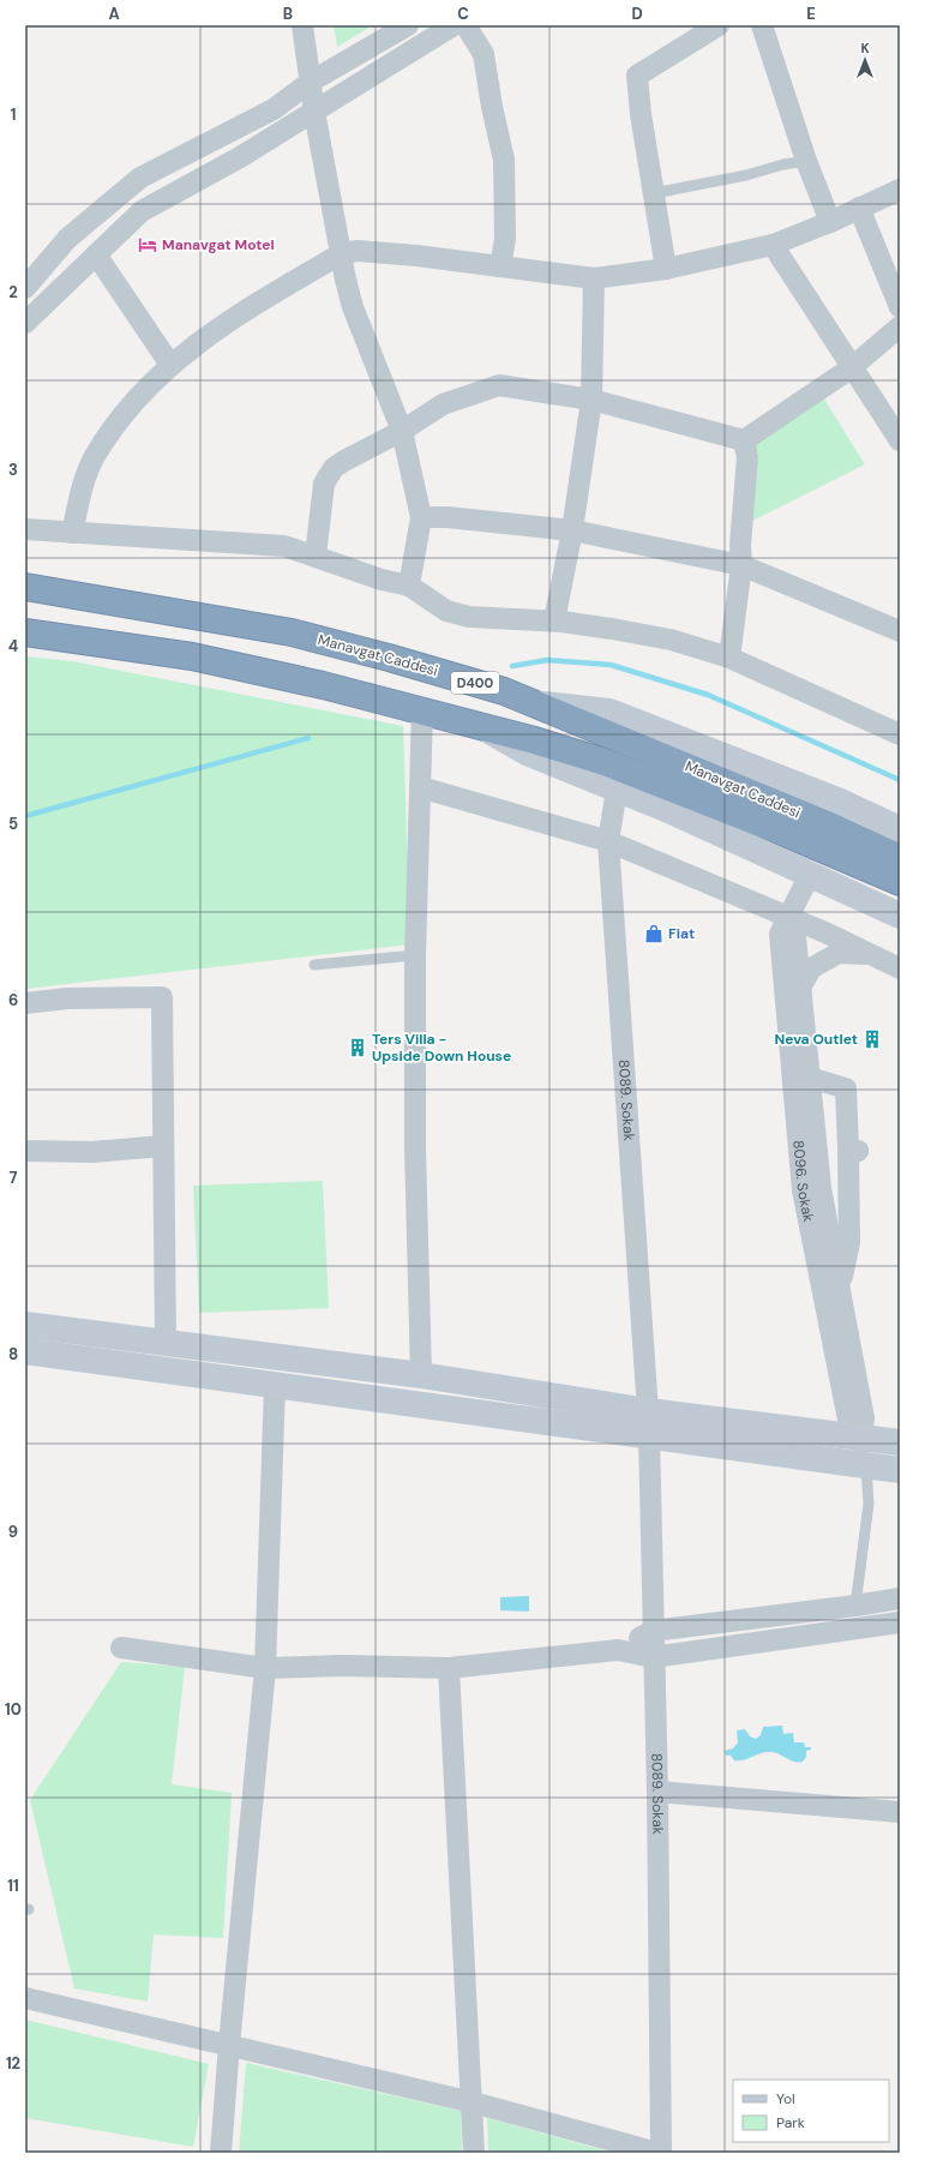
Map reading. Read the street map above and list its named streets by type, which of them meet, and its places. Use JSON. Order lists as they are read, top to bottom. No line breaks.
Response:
{"streets":{"highway":["Manavgat Caddesi","D400"],"street":["8089. Sokak","8096. Sokak"]},"places":{"hotel":["Manavgat Motel"],"shop":["Fiat"],"building":["Neva Outlet","Ters Villa - Upside Down House"]},"legend":["Yol","Park"],"north":"top","grid":{"columns":["A","B","C","D","E"],"rows":["1","2","3","4","5","6","7","8","9","10","11","12"]}}
